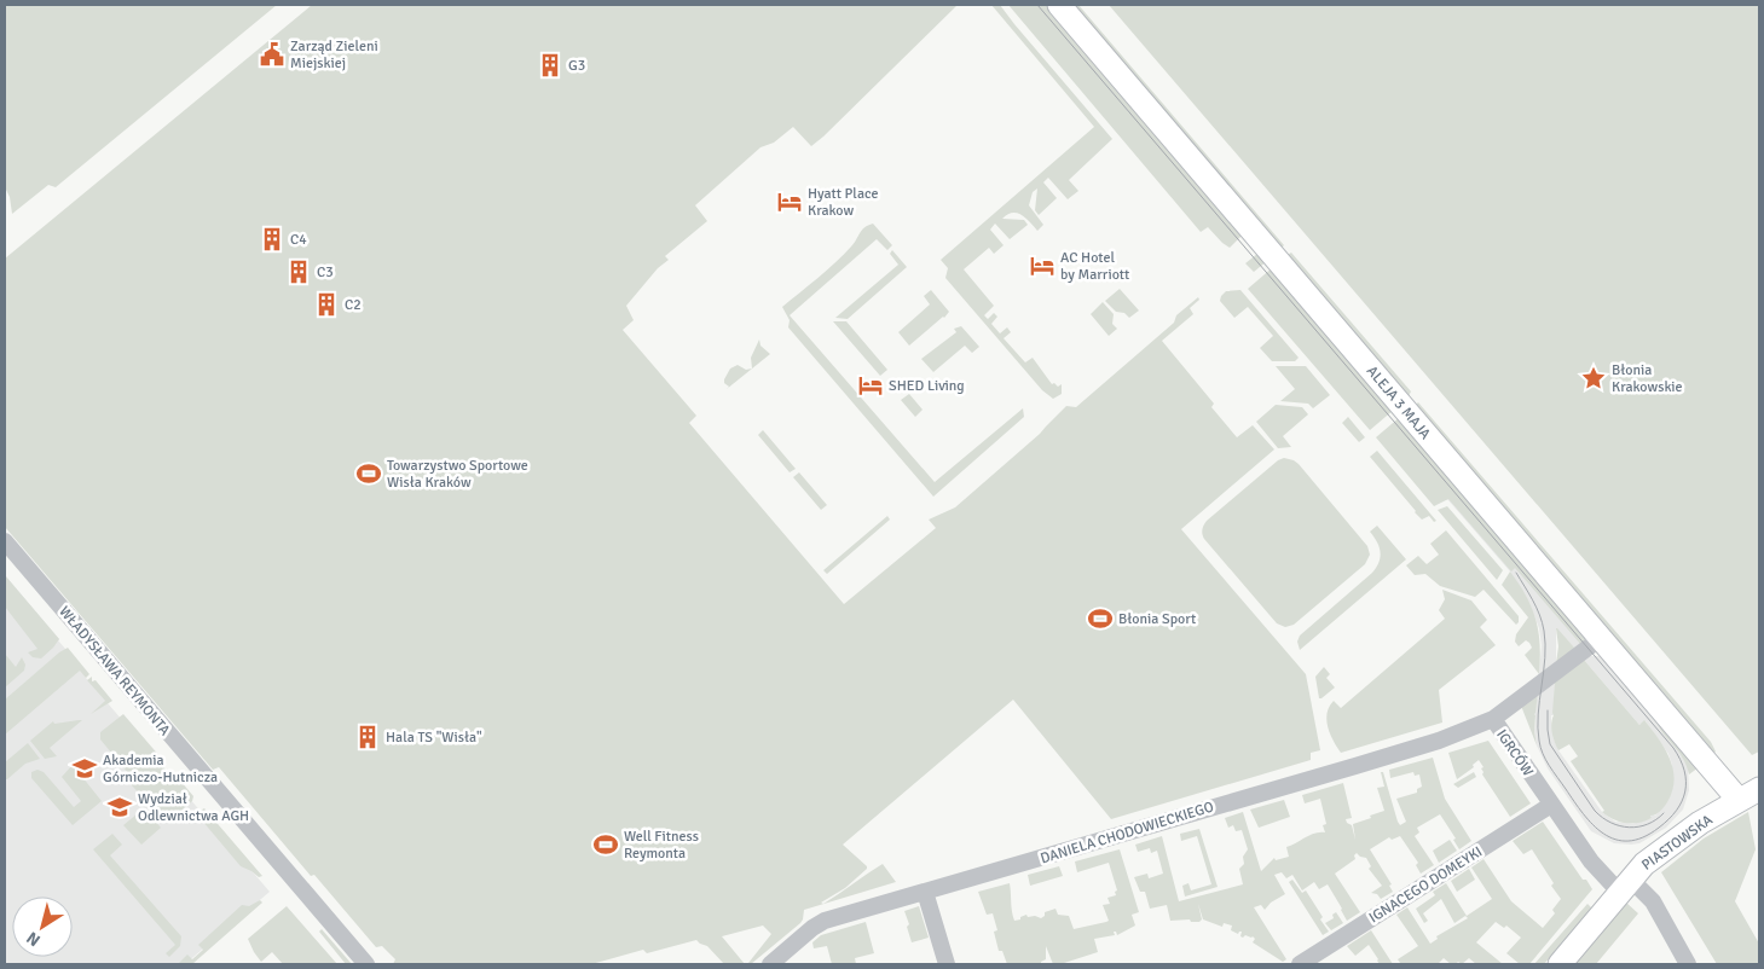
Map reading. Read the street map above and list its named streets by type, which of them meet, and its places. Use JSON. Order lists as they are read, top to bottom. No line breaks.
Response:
{"streets":{"street":["ALEJA 3 MAJA","WŁADYSŁAWA REYMONTA","IGRCÓW","DANIELA CHODOWIECKIEGO","PIASTOWSKA","IGNACEGO DOMEYKI"]},"crossings":[["ALEJA 3 MAJA","IGRCÓW"],["ALEJA 3 MAJA","PIASTOWSKA"],["IGRCÓW","DANIELA CHODOWIECKIEGO"],["IGRCÓW","PIASTOWSKA"],["IGRCÓW","IGNACEGO DOMEYKI"]],"places":{"public building":["Zarząd Zieleni Miejskiej"],"building":["G3","C4","C3","C2","Hala TS \"Wisła\""],"hotel":["Hyatt Place Krakow","AC Hotel by Marriott","SHED Living"],"place":["Błonia Krakowskie"],"sports":["Towarzystwo Sportowe Wisła Kraków","Błonia Sport","Well Fitness Reymonta"],"school or university":["Akademia Górniczo-Hutnicza","Wydział Odlewnictwa AGH"]},"north":"bottom left"}
